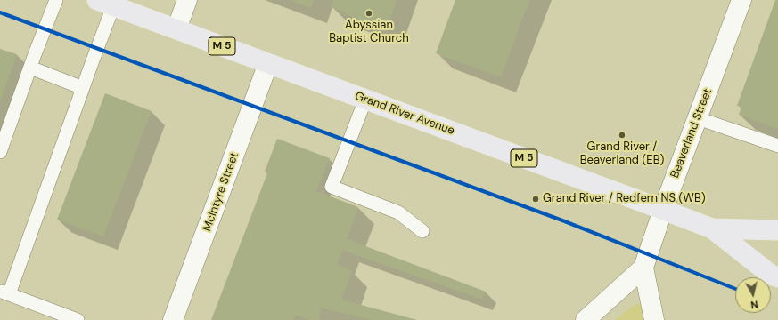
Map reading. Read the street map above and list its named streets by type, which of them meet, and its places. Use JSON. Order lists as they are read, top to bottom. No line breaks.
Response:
{"streets":{"main road":["M 5","Grand River Avenue"],"street":["Beaverland Street","McIntyre Street"]},"crossings":[["Grand River Avenue","Beaverland Street"],["Grand River Avenue","McIntyre Street"]],"places":["Abyssian Baptist Church","Grand River / Beaverland (EB)","Grand River / Redfern NS (WB)"],"north":"bottom"}
